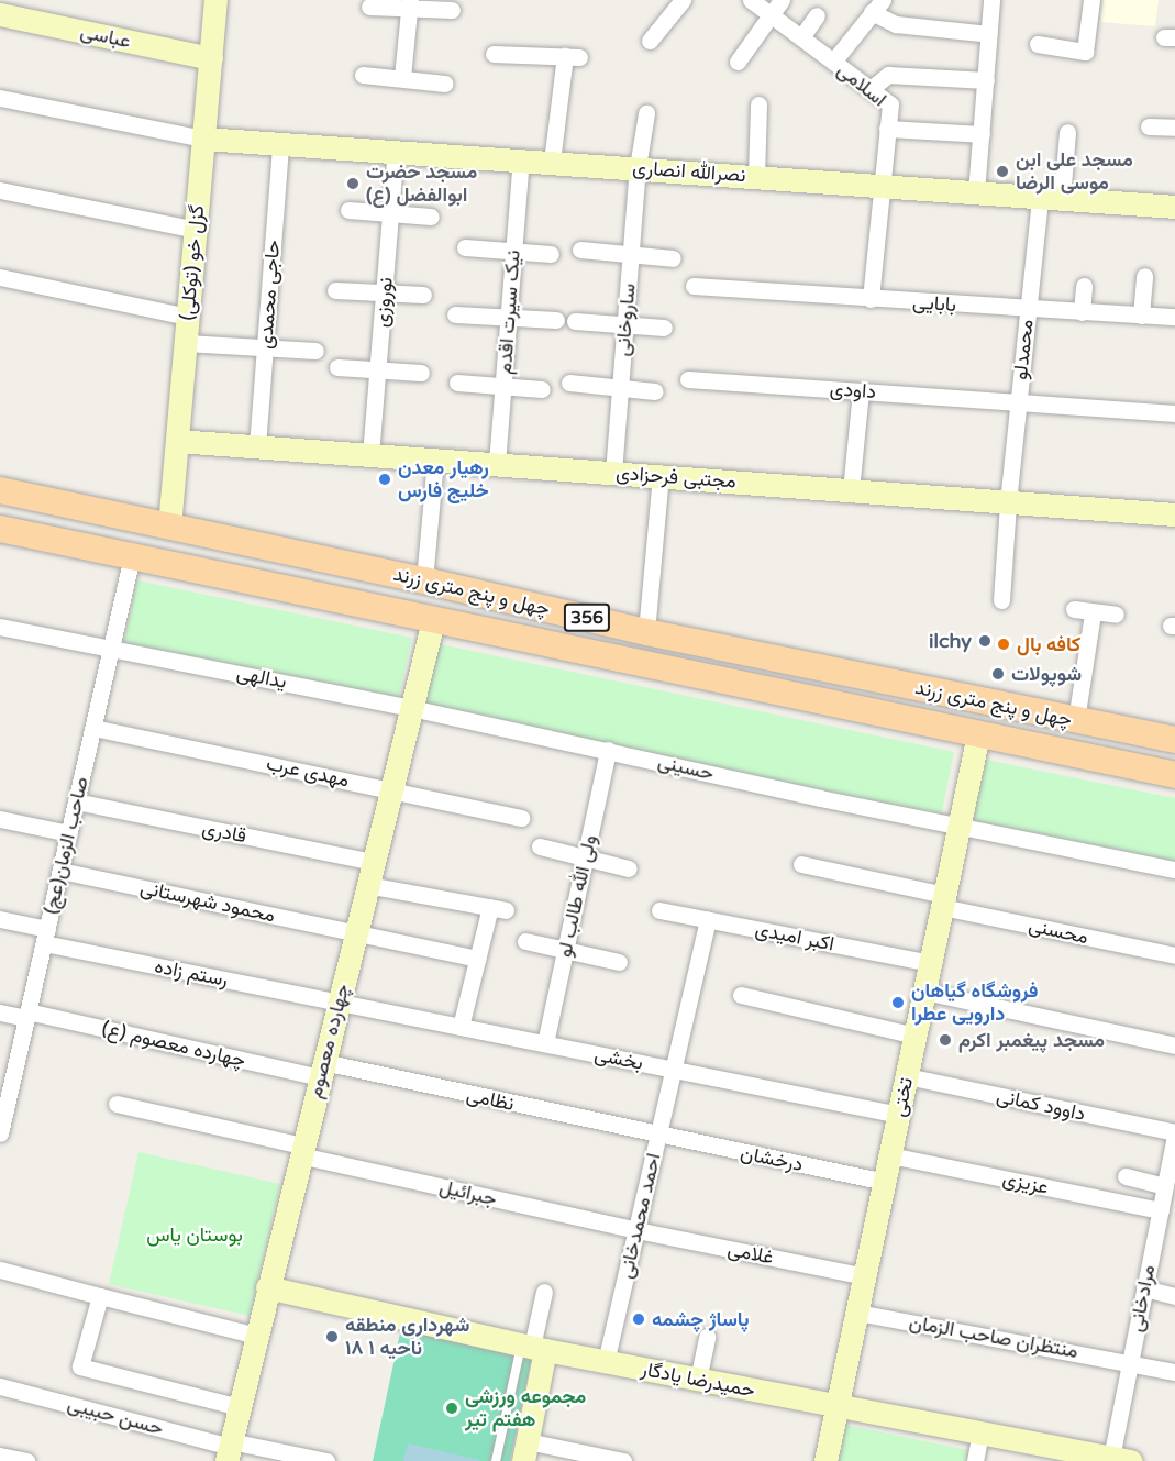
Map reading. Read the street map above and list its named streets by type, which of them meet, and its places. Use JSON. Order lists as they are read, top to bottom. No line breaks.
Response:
{"streets":{"main road":["چهل و پنج متری زرند","356"],"street":["عباسی","اسلامی","نصرالله انصاری","گزل خو (توکلی)","حاجی محمدی","نوروزی","بابایی","نیک سیرت اقدم","ساروخانی","محمدلو","داودی","مجتبی فرحزادی","یدالهی","حسینی","مهدی عرب","قادری","صاحب الزمان(عج)","ولی الله طالب لو","محمود شهرستانی","محسنی","اکبر امیدی","رستم زاده","چهارده معصوم","چهارده معصوم (ع)","بخشی","تختی","نظامی","داوود کمانی","درخشان","عزیزی","جبرائیل","احمد محمدخانی","غلامی","مرادخانی","منتظران صاحب الزمان","حمیدرضا یادگار","حسن حبیبی"]},"crossings":[["عباسی","گزل خو (توکلی)"],["اسلامی","نصرالله انصاری"],["اسلامی","بابایی"],["نصرالله انصاری","گزل خو (توکلی)"],["نصرالله انصاری","حاجی محمدی"],["نصرالله انصاری","نوروزی"],["نصرالله انصاری","نیک سیرت اقدم"],["نصرالله انصاری","ساروخانی"],["نصرالله انصاری","محمدلو"],["گزل خو (توکلی)","مجتبی فرحزادی"],["گزل خو (توکلی)","چهل و پنج متری زرند"],["حاجی محمدی","مجتبی فرحزادی"],["نوروزی","مجتبی فرحزادی"],["بابایی","محمدلو"],["نیک سیرت اقدم","مجتبی فرحزادی"],["ساروخانی","مجتبی فرحزادی"],["محمدلو","داودی"],["محمدلو","مجتبی فرحزادی"],["چهل و پنج متری زرند","صاحب الزمان(عج)"],["چهل و پنج متری زرند","چهارده معصوم"],["چهل و پنج متری زرند","تختی"],["یدالهی","حسینی"],["یدالهی","صاحب الزمان(عج)"],["یدالهی","چهارده معصوم"],["حسینی","ولی الله طالب لو"],["حسینی","چهارده معصوم"],["حسینی","تختی"],["مهدی عرب","صاحب الزمان(عج)"],["مهدی عرب","چهارده معصوم"],["قادری","صاحب الزمان(عج)"],["قادری","چهارده معصوم"],["صاحب الزمان(عج)","محمود شهرستانی"],["صاحب الزمان(عج)","رستم زاده"],["صاحب الزمان(عج)","چهارده معصوم (ع)"],["ولی الله طالب لو","بخشی"],["محمود شهرستانی","چهارده معصوم"],["محسنی","تختی"],["اکبر امیدی","تختی"],["اکبر امیدی","احمد محمدخانی"],["رستم زاده","چهارده معصوم"],["رستم زاده","بخشی"],["چهارده معصوم","چهارده معصوم (ع)"],["چهارده معصوم","بخشی"],["چهارده معصوم","نظامی"],["چهارده معصوم","جبرائیل"],["چهارده معصوم","حمیدرضا یادگار"],["چهارده معصوم","حسن حبیبی"],["چهارده معصوم (ع)","نظامی"],["بخشی","تختی"],["بخشی","احمد محمدخانی"],["تختی","داوود کمانی"],["تختی","درخشان"],["تختی","عزیزی"],["تختی","غلامی"],["تختی","منتظران صاحب الزمان"],["تختی","حمیدرضا یادگار"],["نظامی","درخشان"],["نظامی","احمد محمدخانی"],["داوود کمانی","مرادخانی"],["درخشان","احمد محمدخانی"],["عزیزی","مرادخانی"],["جبرائیل","احمد محمدخانی"],["جبرائیل","غلامی"],["احمد محمدخانی","غلامی"],["احمد محمدخانی","حمیدرضا یادگار"],["مرادخانی","منتظران صاحب الزمان"],["مرادخانی","حمیدرضا یادگار"]],"parks":["بوستان یاس"],"places":["مسجد علی ابن موسی الرضا","مسجد حضرت ابوالفضل (ع)","رهیار معدن خلیج فارس","ilchy","کافه بال","شوپولات","فروشگاه گیاهان دارویی عطرا","مسجد پیغمبر اکرم","پاساژ چشمه","شهرداری منطقه ۱۸ ناحیه ۱","مجموعه ورزشی هفتم تیر"]}
